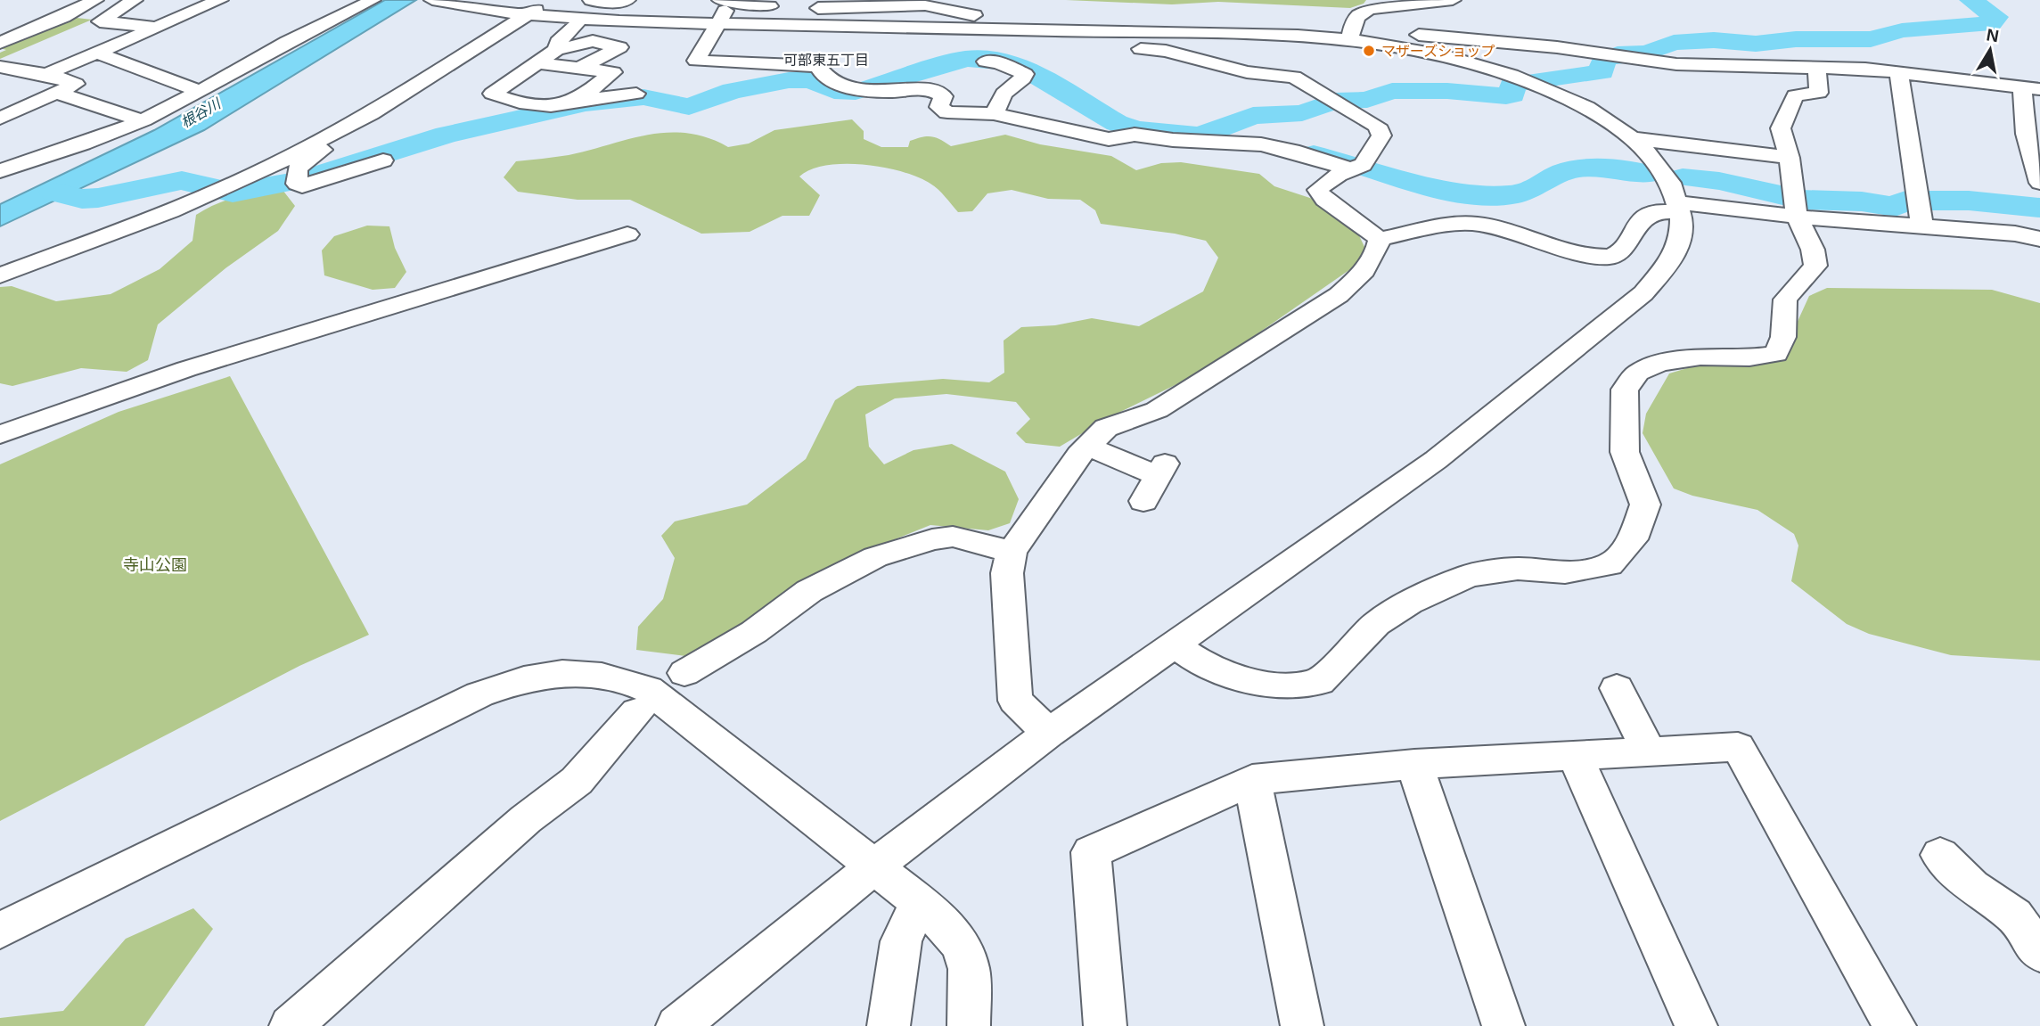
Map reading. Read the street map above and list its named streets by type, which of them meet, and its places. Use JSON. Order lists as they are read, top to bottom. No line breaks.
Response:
{"districts":["可部東五丁目"],"water":["根谷川"],"parks":["寺山公園"],"places":["マザーズショップ"],"north":"top"}
